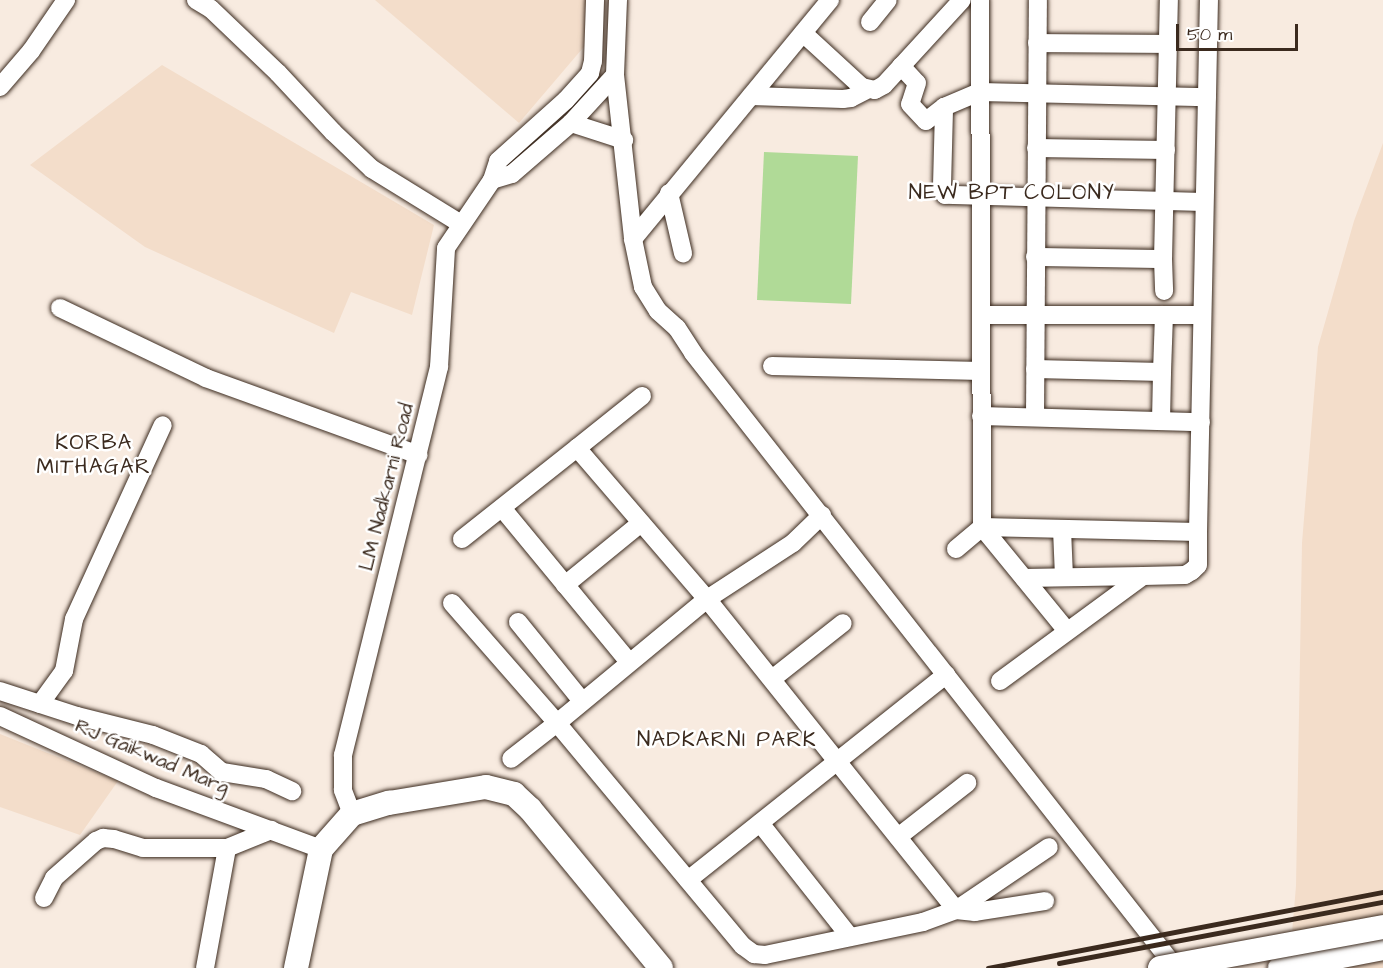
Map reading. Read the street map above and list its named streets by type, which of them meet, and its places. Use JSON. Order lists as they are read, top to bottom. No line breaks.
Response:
{"streets":{"street":["LM Nadkarni Road","RJ Gaikwad Marg"]},"districts":["NEW BPT COLONY","KORBA MITHAGAR","NADKARNI PARK"],"scale_bar":"50 m"}
